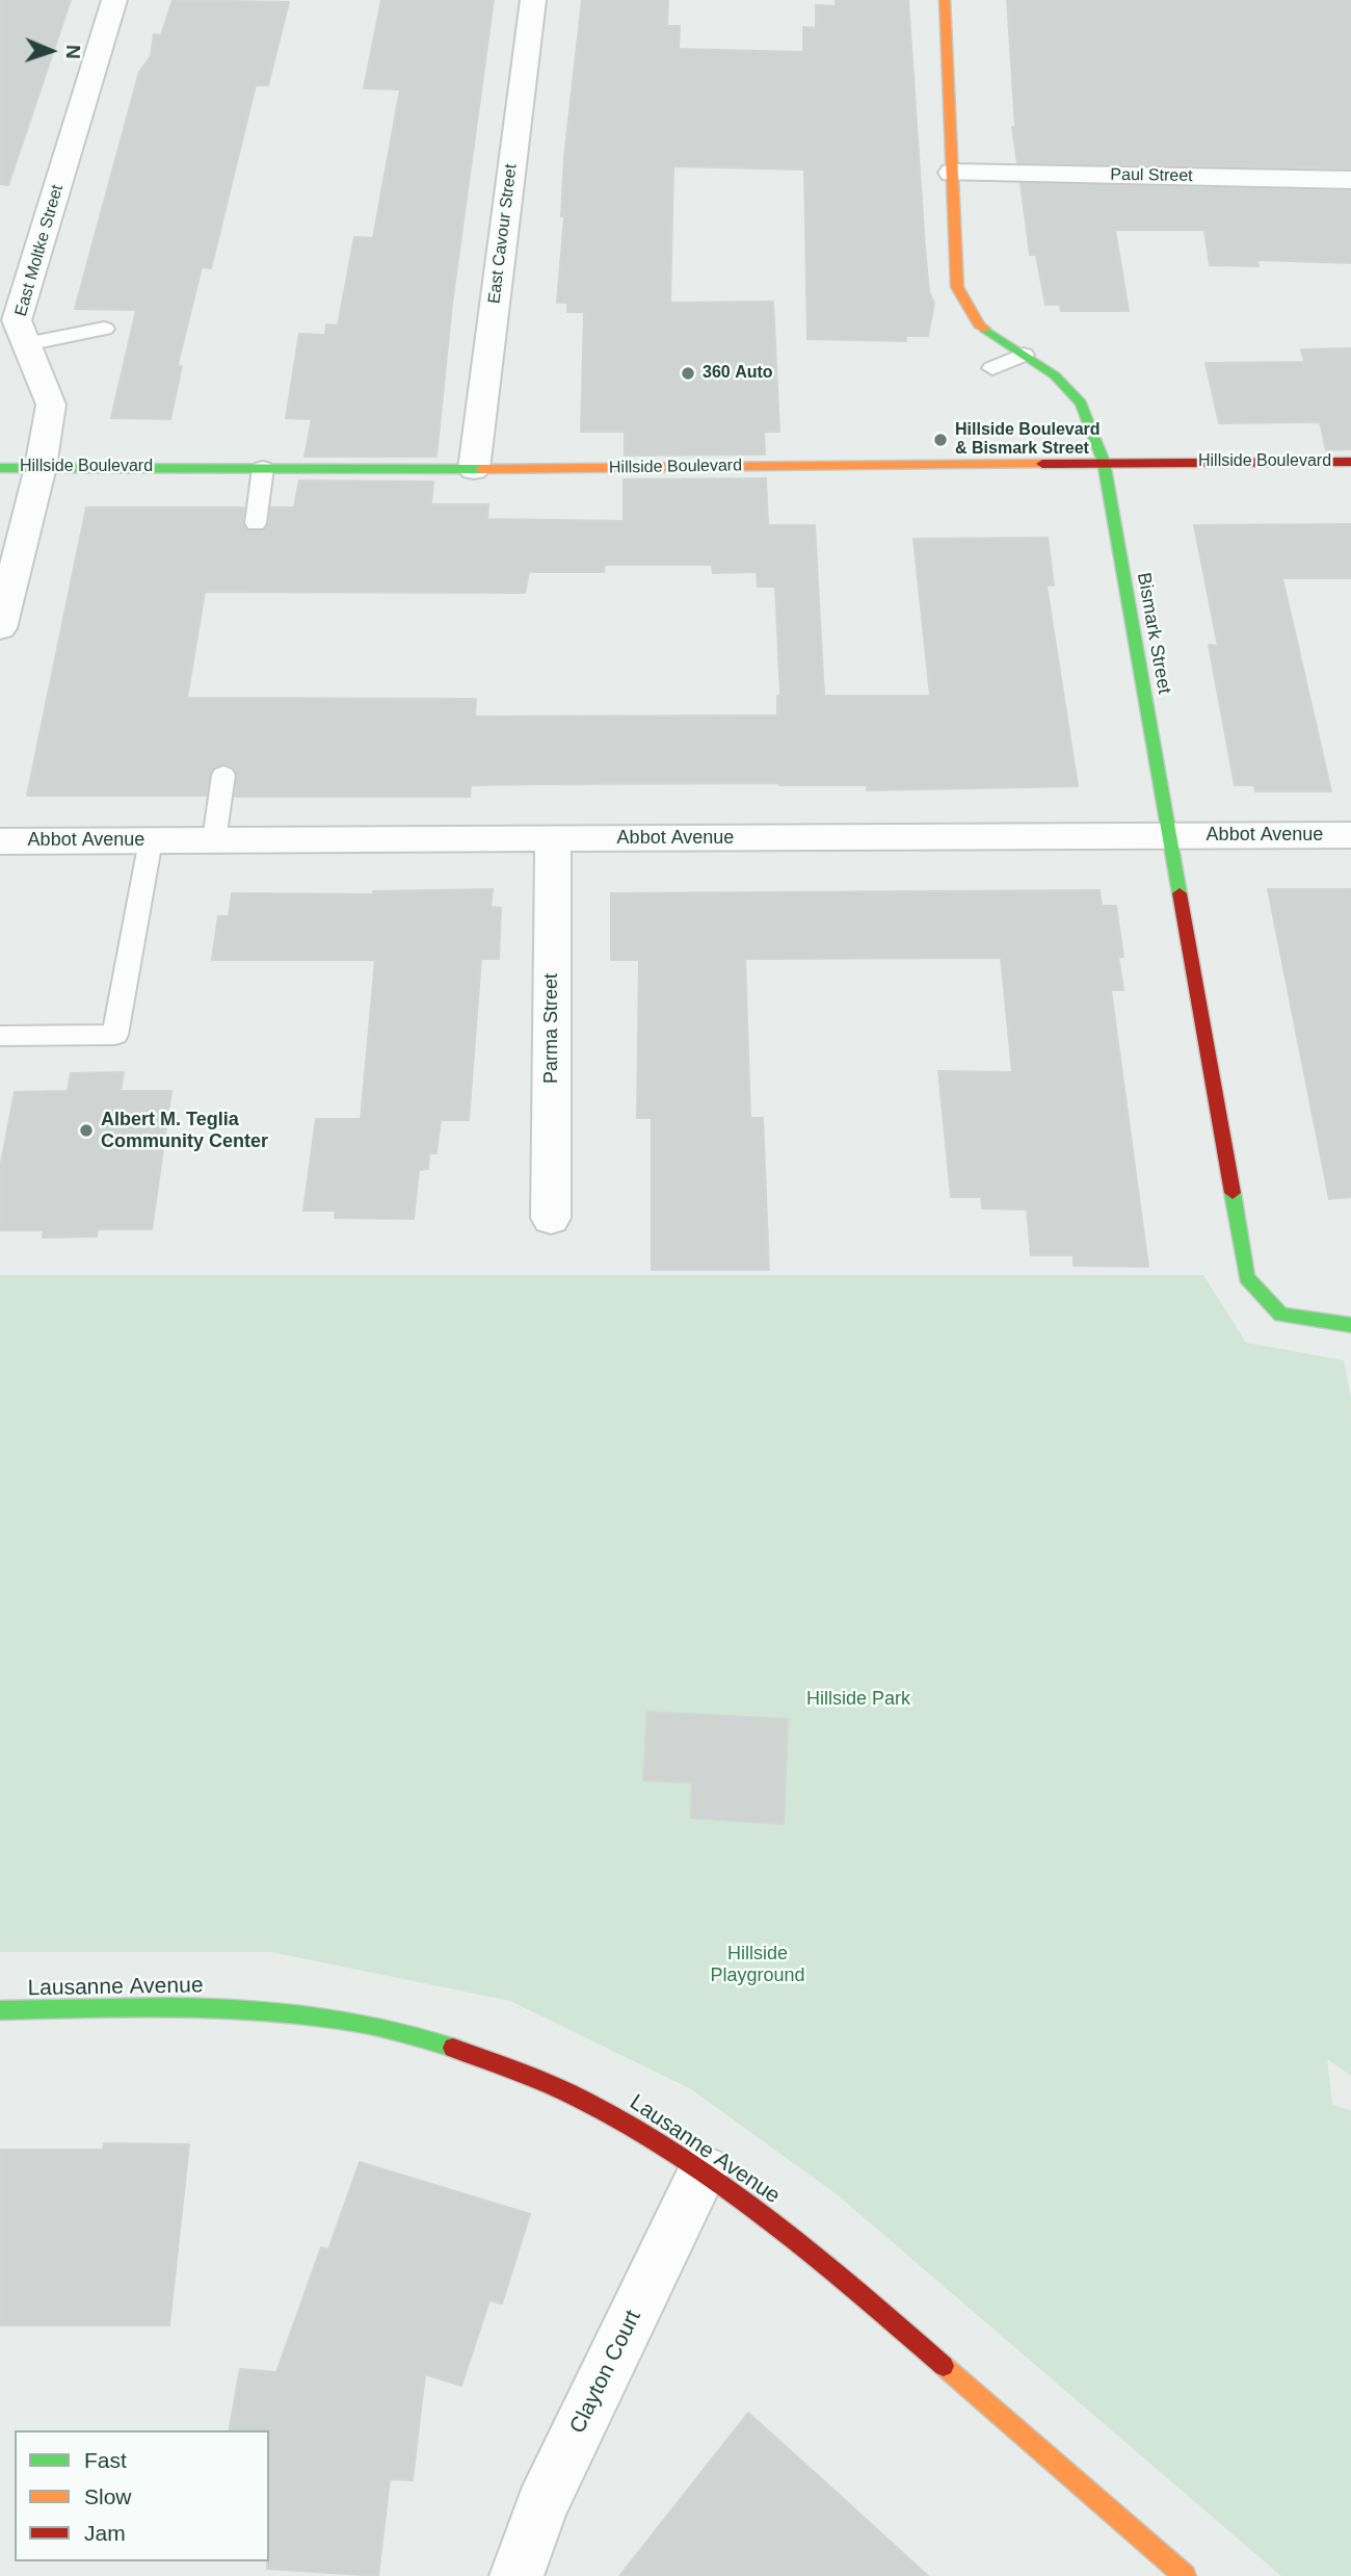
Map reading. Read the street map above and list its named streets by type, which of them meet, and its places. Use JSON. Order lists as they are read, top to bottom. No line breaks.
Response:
{"streets":{"street":["Paul Street","East Cavour Street","East Moltke Street","Hillside Boulevard","Bismark Street","Abbot Avenue","Parma Street","Lausanne Avenue","Clayton Court"]},"crossings":[["Paul Street","Bismark Street"],["East Cavour Street","Hillside Boulevard"],["East Moltke Street","Hillside Boulevard"],["Hillside Boulevard","Bismark Street"],["Bismark Street","Abbot Avenue"],["Abbot Avenue","Parma Street"],["Lausanne Avenue","Clayton Court"]],"parks":["Hillside Park","Hillside Playground"],"places":["360 Auto","Hillside Boulevard & Bismark Street","Albert M. Teglia Community Center"],"legend":["Fast","Slow","Jam"],"north":"right"}
